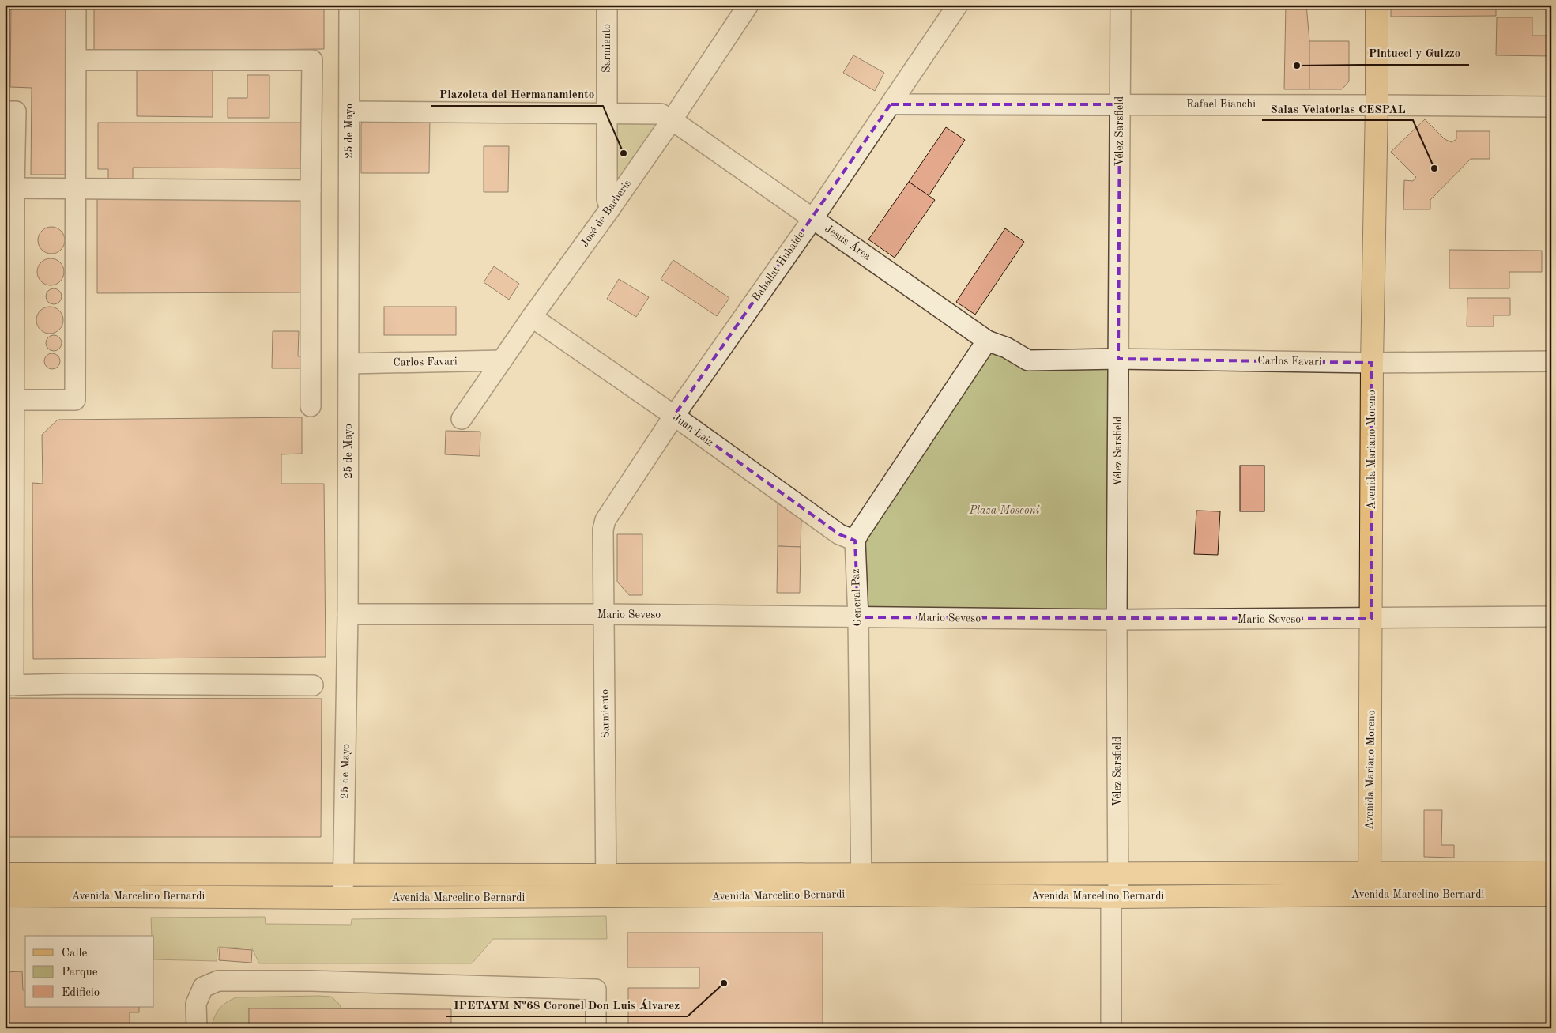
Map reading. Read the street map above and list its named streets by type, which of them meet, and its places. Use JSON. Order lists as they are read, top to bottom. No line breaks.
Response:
{"streets":{"main road":["Avenida Mariano Moreno","Avenida Marcelino Bernardi"],"street":["Sarmiento","Rafael Bianchi","25 de Mayo","Vélez Sarsfield","José de Barberis","Jesús Área","Bahallat Hubaide","Carlos Favari","Juan Laiz","General Paz","Mario Seveso"]},"crossings":[["Sarmiento","José de Barberis"],["Sarmiento","Bahallat Hubaide"],["Sarmiento","Mario Seveso"],["Sarmiento","Avenida Marcelino Bernardi"],["Rafael Bianchi","Vélez Sarsfield"],["Rafael Bianchi","Bahallat Hubaide"],["Rafael Bianchi","Avenida Mariano Moreno"],["25 de Mayo","Carlos Favari"],["25 de Mayo","Mario Seveso"],["25 de Mayo","Avenida Marcelino Bernardi"],["Vélez Sarsfield","Carlos Favari"],["Vélez Sarsfield","Mario Seveso"],["Vélez Sarsfield","Avenida Marcelino Bernardi"],["José de Barberis","Jesús Área"],["José de Barberis","Carlos Favari"],["José de Barberis","Juan Laiz"],["Jesús Área","Bahallat Hubaide"],["Jesús Área","Carlos Favari"],["Bahallat Hubaide","Juan Laiz"],["Carlos Favari","Avenida Mariano Moreno"],["Juan Laiz","General Paz"],["Avenida Mariano Moreno","Mario Seveso"],["Avenida Mariano Moreno","Avenida Marcelino Bernardi"],["General Paz","Mario Seveso"],["General Paz","Avenida Marcelino Bernardi"]],"parks":["Plaza Mosconi"],"places":["Pintucci y Guizzo","Plazoleta del Hermanamiento","Salas Velatorias CESPAL","IPETAYM Nº68 Coronel Don Luis Álvarez"],"legend":["Calle","Parque","Edificio"]}
